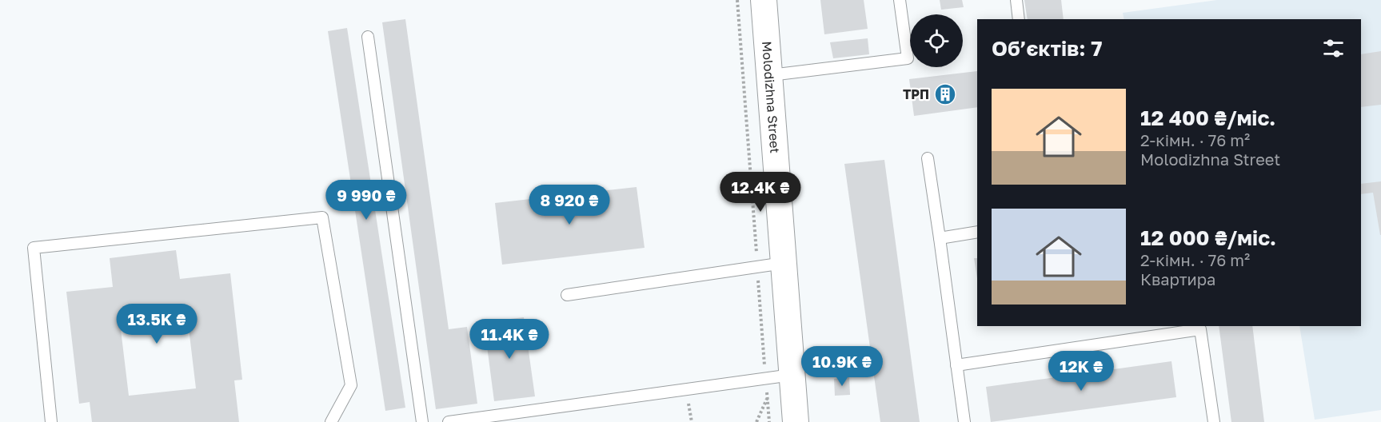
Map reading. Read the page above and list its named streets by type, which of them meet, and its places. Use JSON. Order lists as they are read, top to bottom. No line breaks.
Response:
{"streets":{"street":["Molodizhna Street"]},"places":{"building":["ТРП"]},"page":{"heading":"Об’єктів: 7","list":[{"name":"12 400 ₴/міс.","note":"2-кімн. · 76 m² · Molodizhna Street"},{"name":"12 000 ₴/міс.","note":"2-кімн. · 76 m² · Квартира"}],"price":["12.4K ₴","9 990 ₴","8 920 ₴","13.5K ₴","11.4K ₴","10.9K ₴","12K ₴"]}}
